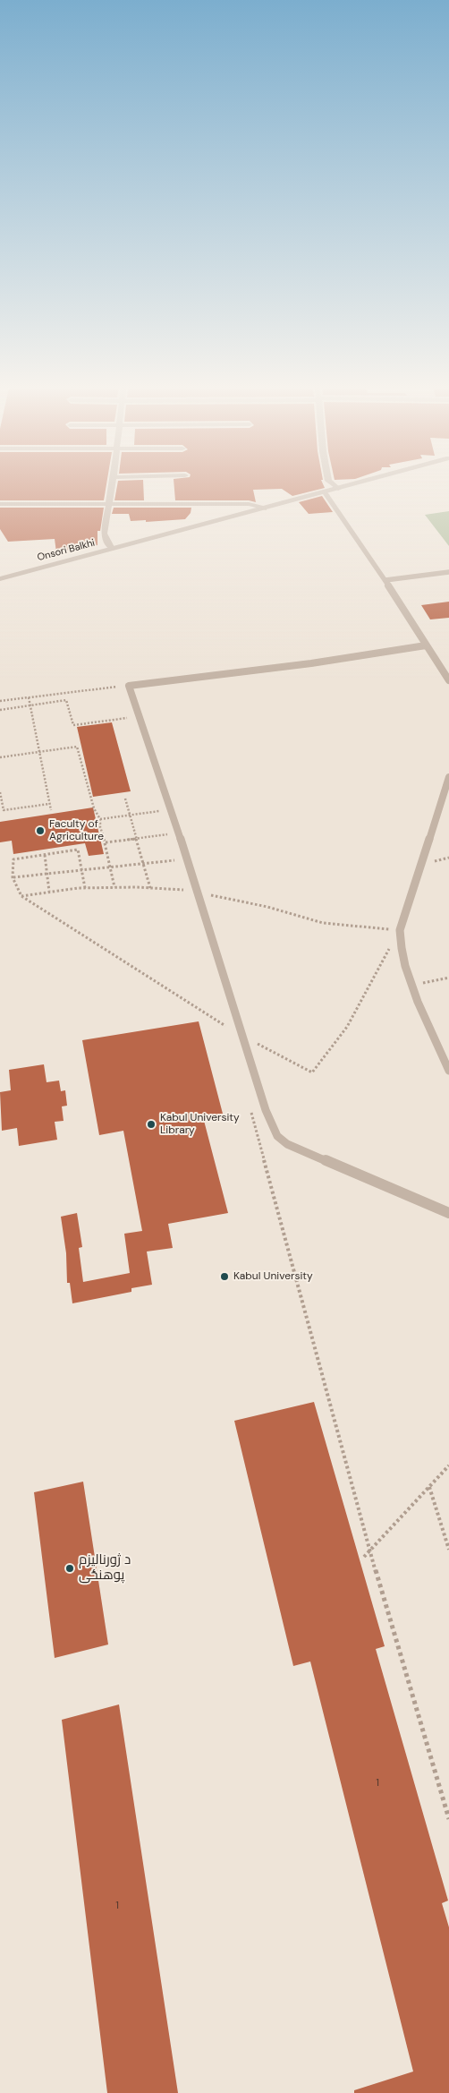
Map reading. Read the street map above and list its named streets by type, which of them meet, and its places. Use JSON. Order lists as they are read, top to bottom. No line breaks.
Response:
{"streets":{"street":["Onsori Balkhi"]},"places":["Faculty of Agriculture","Kabul University Library","Kabul University","د ژورنالیزم پوهنحٔی"],"house_numbers":["1","1"]}
